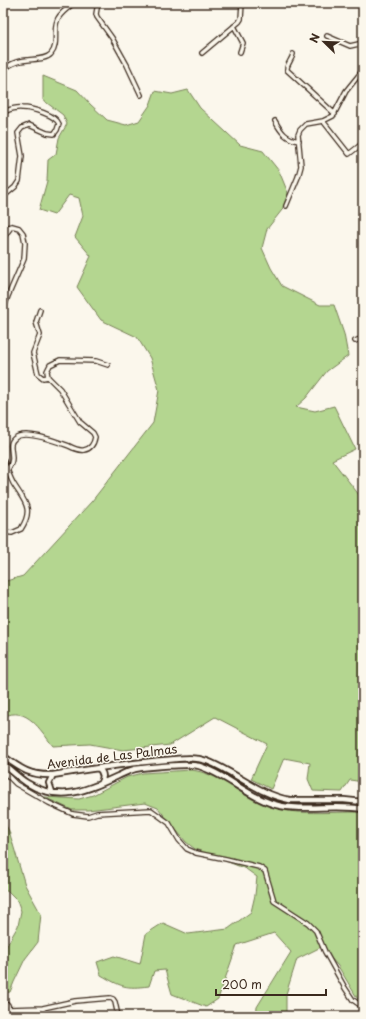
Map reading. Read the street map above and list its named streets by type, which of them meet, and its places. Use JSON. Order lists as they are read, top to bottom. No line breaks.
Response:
{"streets":{"main road":["Avenida de Las Palmas"]},"scale_bar":"200 m","north":"top left"}
